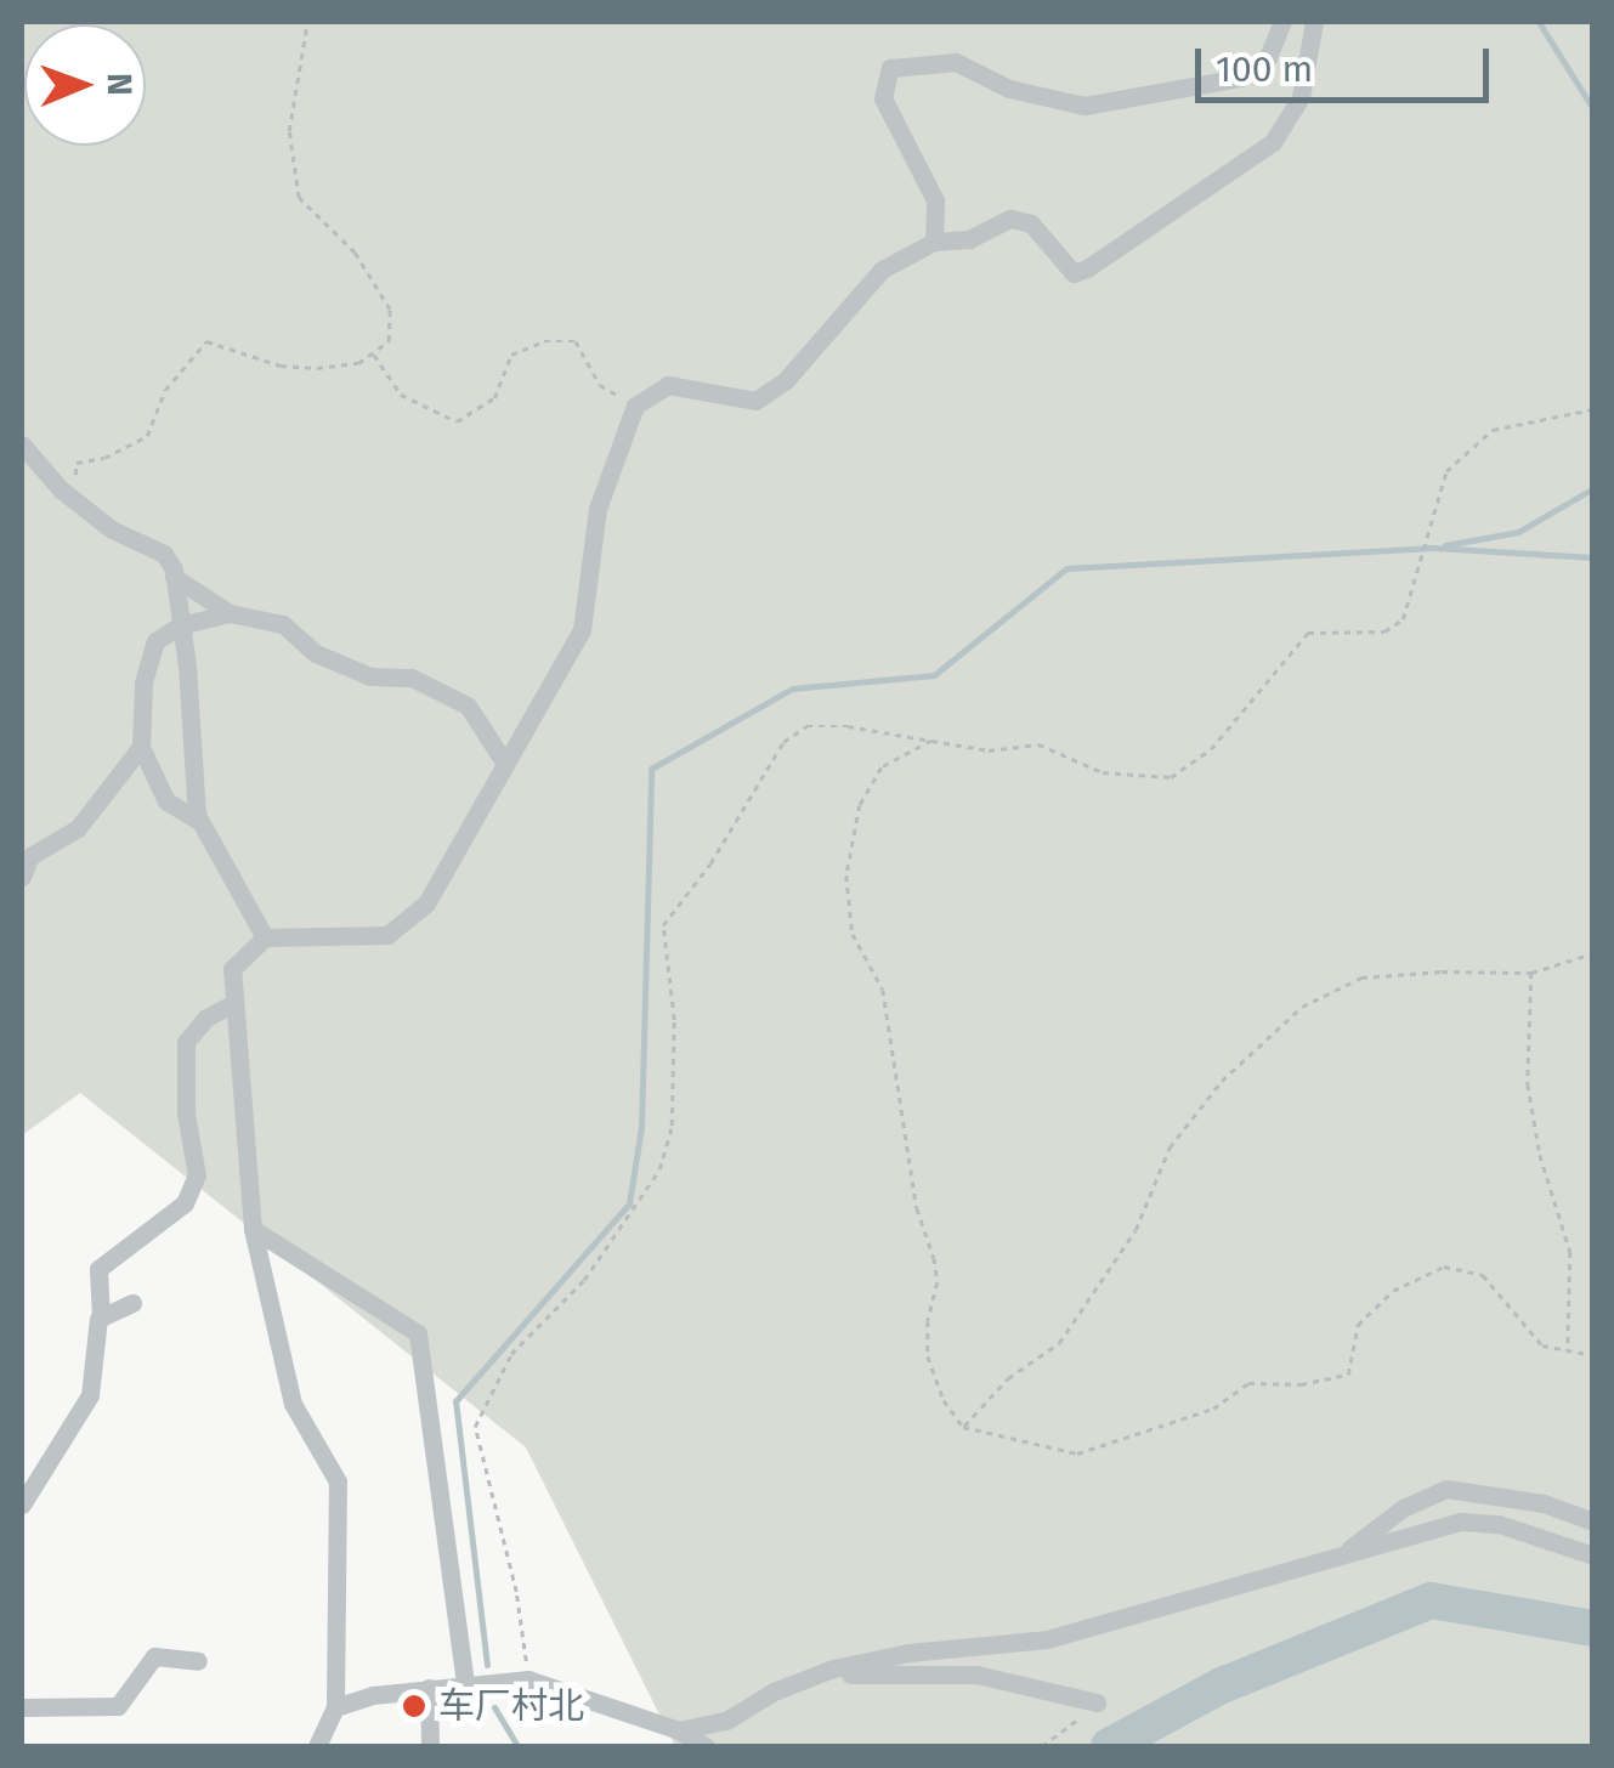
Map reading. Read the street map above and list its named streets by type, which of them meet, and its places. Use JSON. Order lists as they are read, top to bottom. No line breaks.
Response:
{"places":["车厂村北"],"scale_bar":"100 m","north":"right"}
